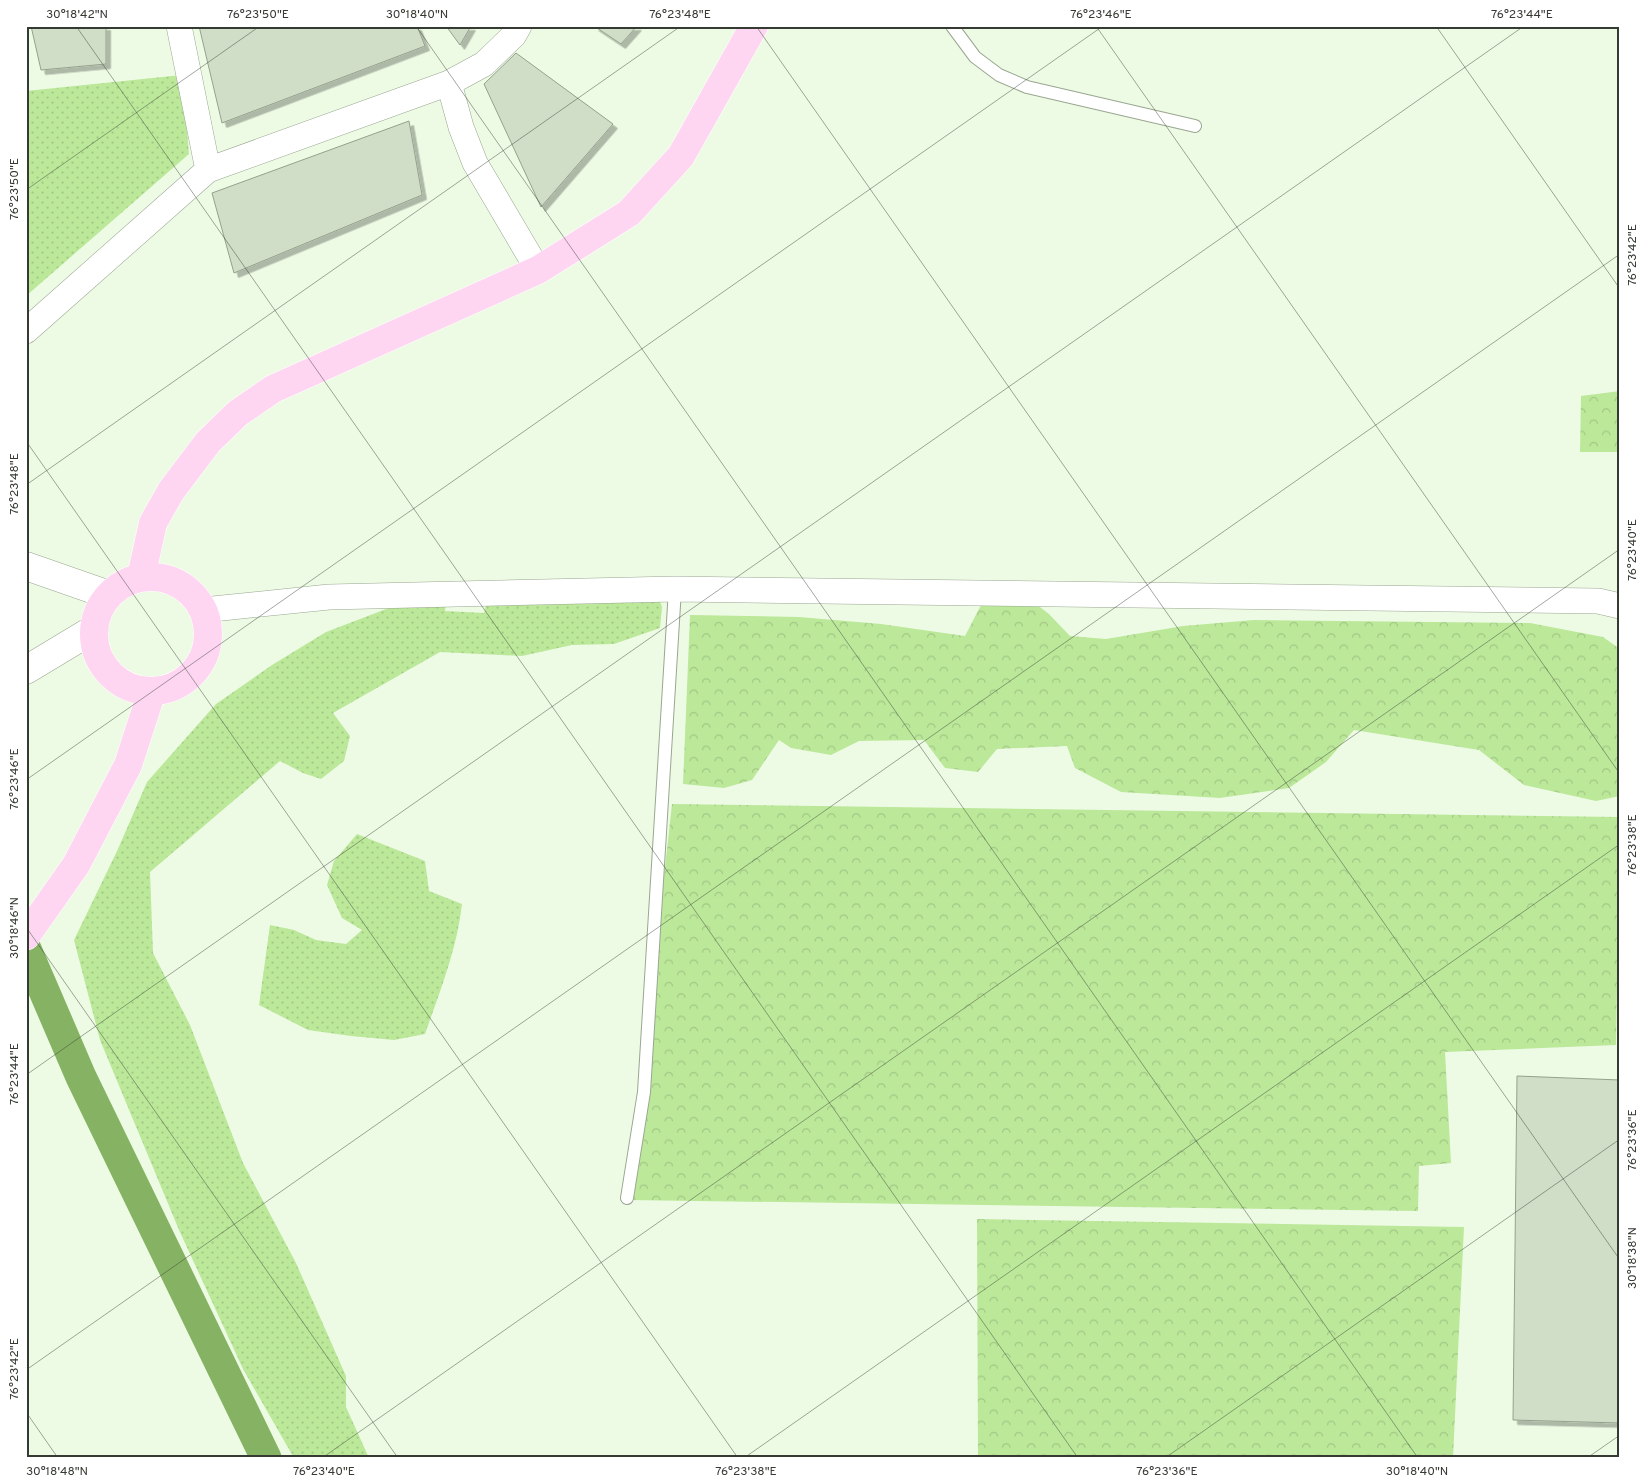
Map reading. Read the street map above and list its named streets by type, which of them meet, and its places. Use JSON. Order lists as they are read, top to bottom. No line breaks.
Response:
{"coordinates":["30°18'42\"N","76°23'50\"E","30°18'40\"N","76°23'48\"E","76°23'46\"E","76°23'44\"E","76°23'42\"E","76°23'40\"E","76°23'38\"E","30°18'46\"N","76°23'36\"E","30°18'38\"N","30°18'48\"N"]}
